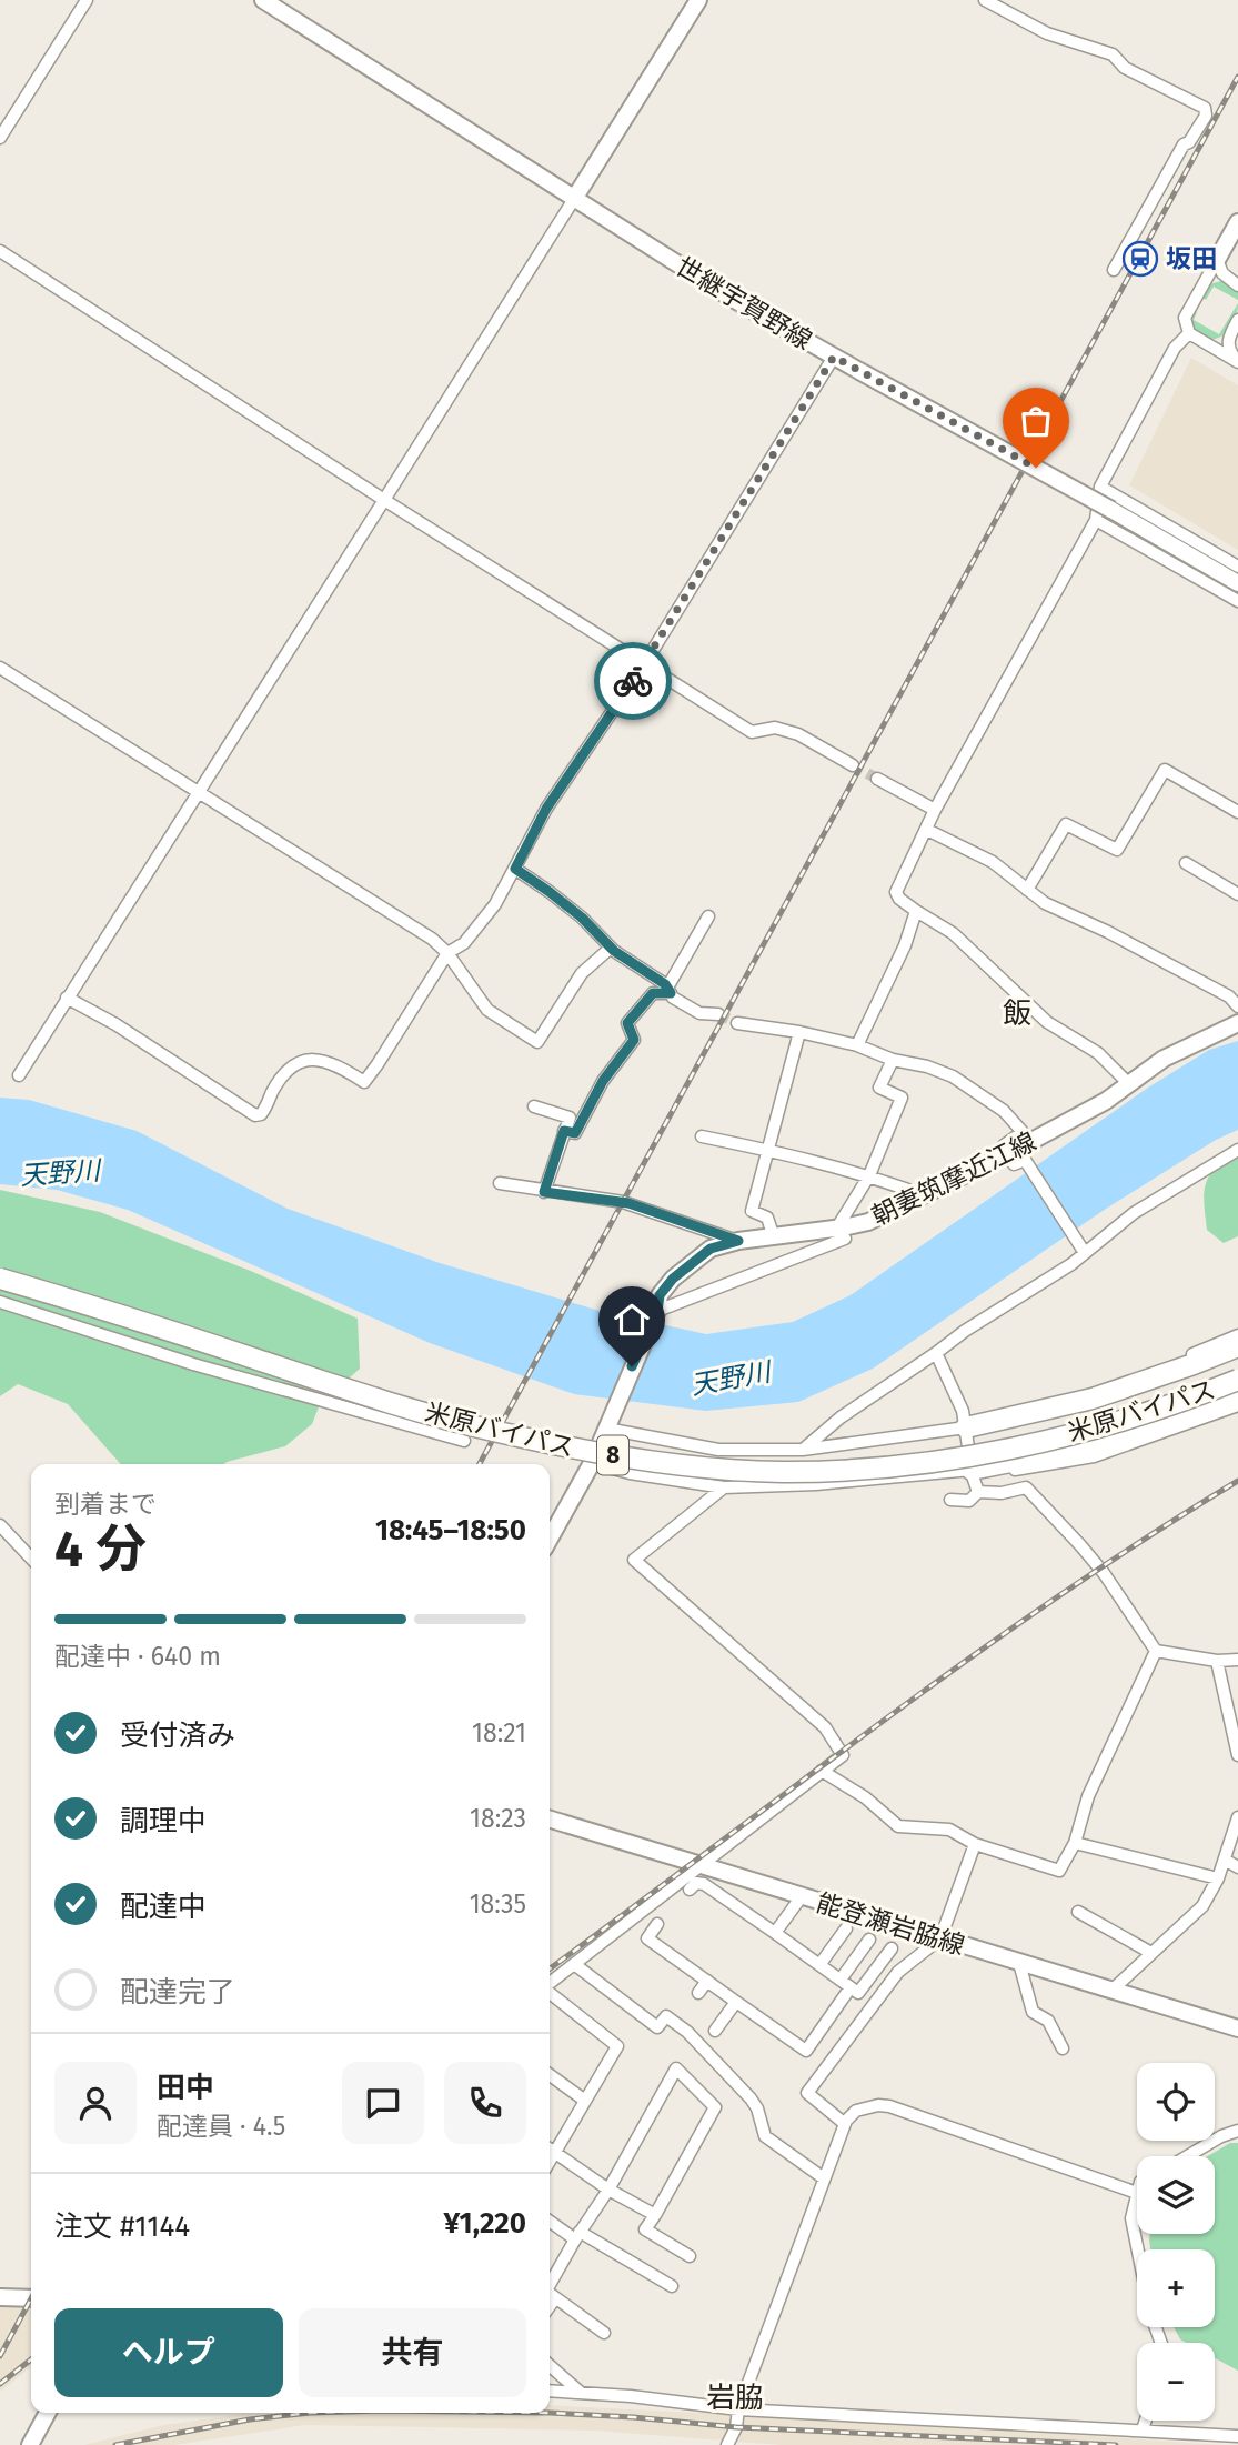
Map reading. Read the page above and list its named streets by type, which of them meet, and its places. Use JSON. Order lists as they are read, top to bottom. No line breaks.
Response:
{"streets":{"highway":["米原バイパス","8"],"main road":["世継宇賀野線","朝妻筑摩近江線","能登瀬岩脇線"]},"districts":["飯","岩脇"],"water":["天野川"],"places":{"station":["坂田"]},"page":{"heading":["4 分","到着まで","18:45–18:50"],"panel":["田中","配達員 · 4.5","注文 #1144","¥1,220"],"bar":"配達中 · 640 m","list":[["受付済み","18:21"],["調理中","18:23"],["配達中","18:35"],"配達完了"],"map_buttons":["+","−"],"buttons":["ヘルプ","共有"]}}
